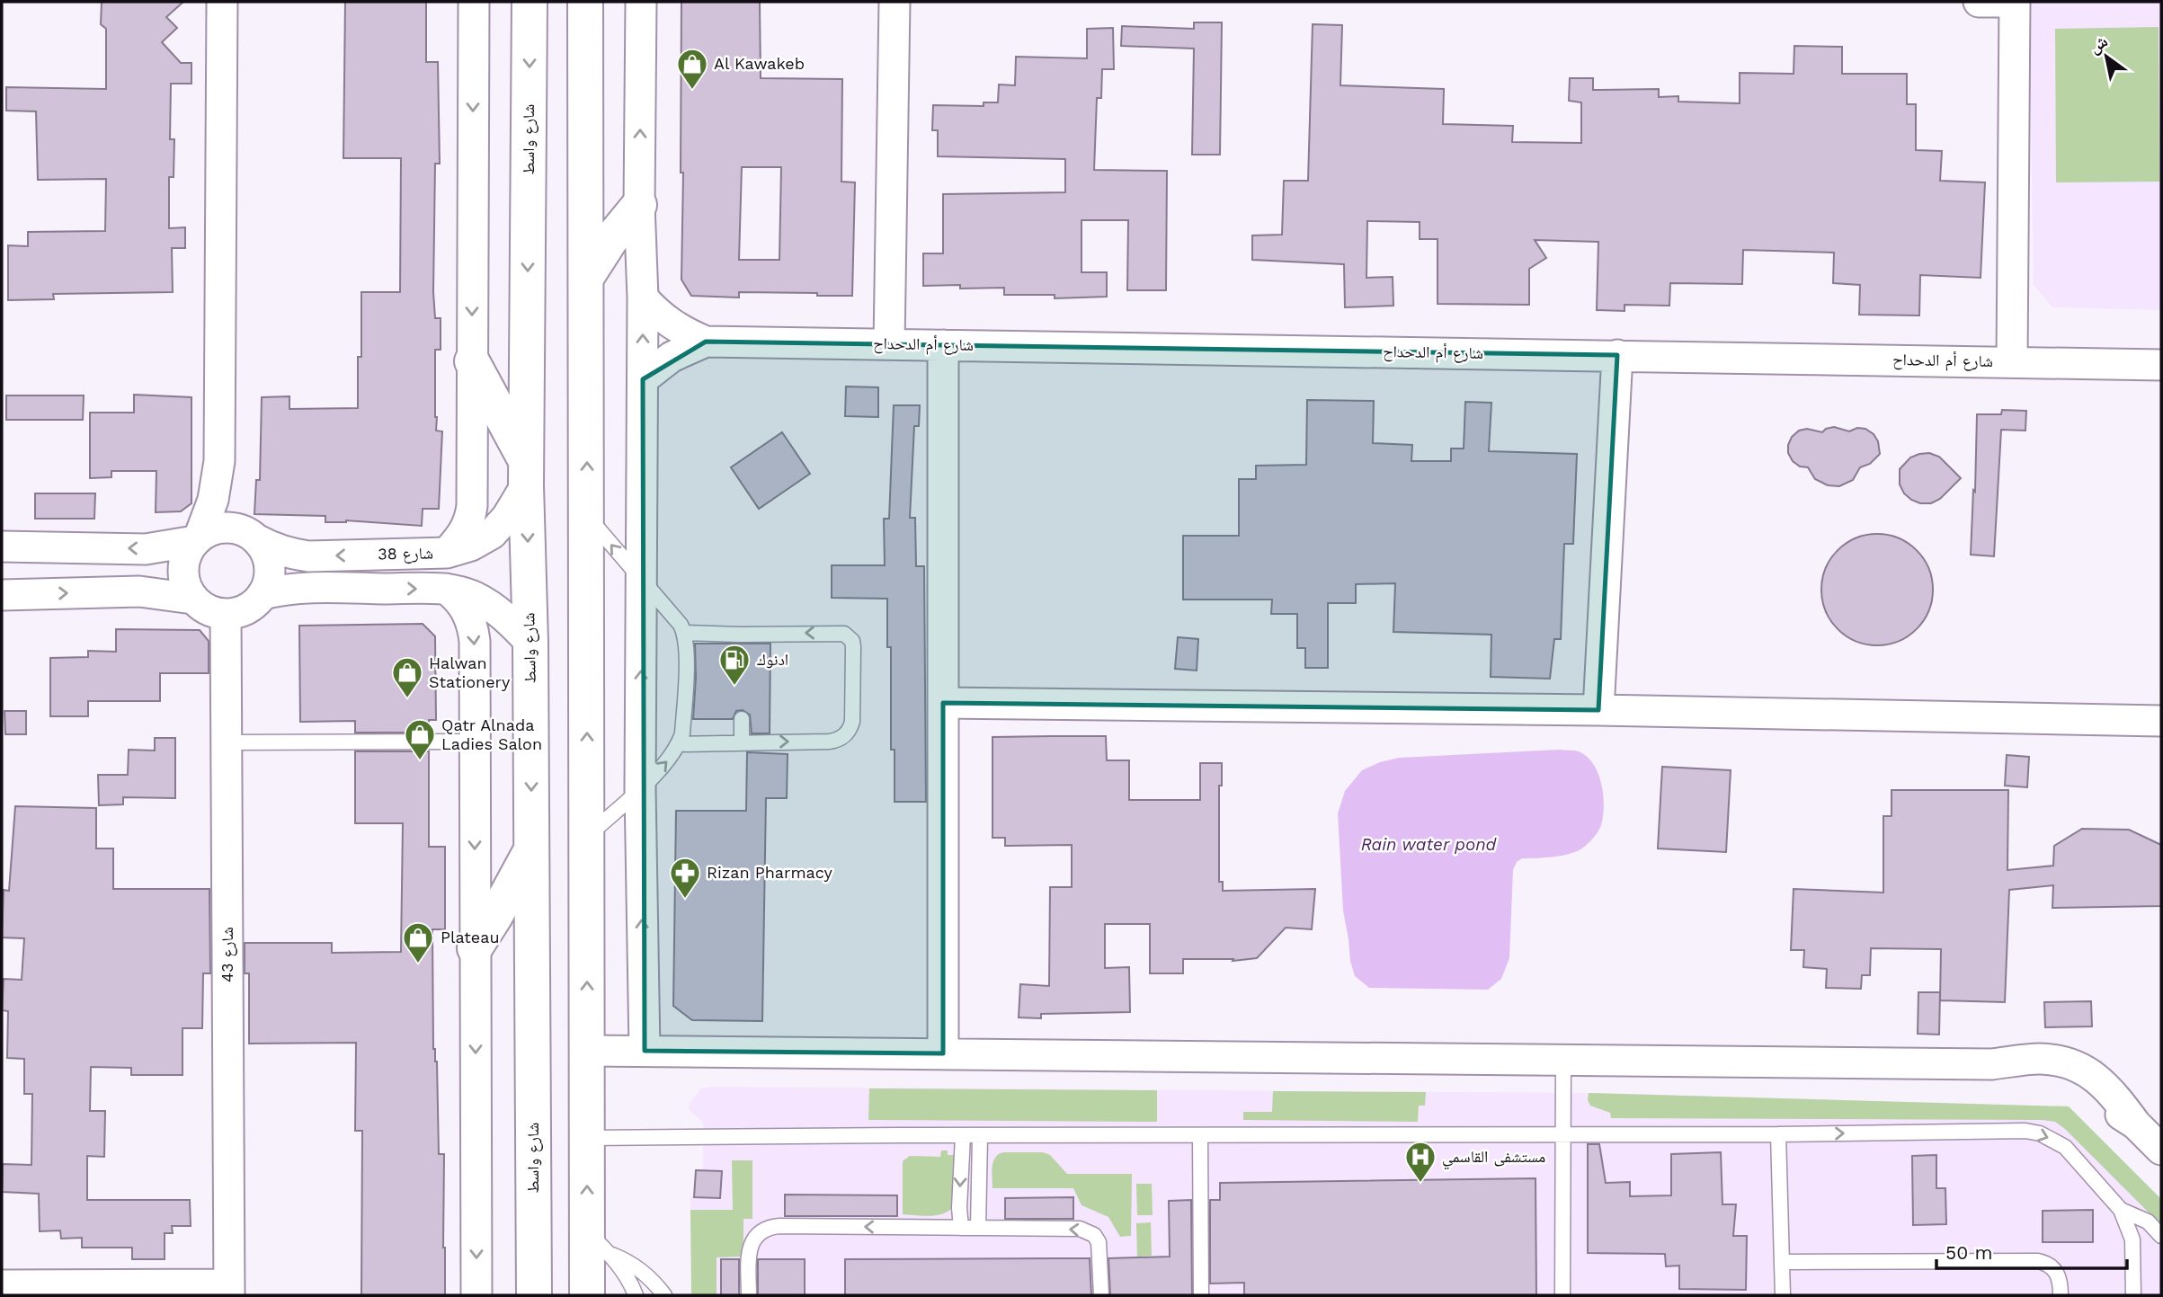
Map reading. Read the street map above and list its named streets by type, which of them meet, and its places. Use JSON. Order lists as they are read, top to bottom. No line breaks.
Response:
{"streets":{"main road":["شارع واسط"],"street":["شارع أم الدحداح","شارع 38","شارع 43"]},"crossings":[["شارع واسط","شارع 38"],["شارع 38","شارع 43"]],"water":["Rain water pond"],"places":{"shop":["Al Kawakeb","Halwan Stationery","Qatr Alnada Ladies Salon","Plateau"],"fuel station":["ادنوك"],"pharmacy":["Rizan Pharmacy"],"hospital":["مستشفى القاسمي"]},"scale_bar":"50 m","north":"top left"}
